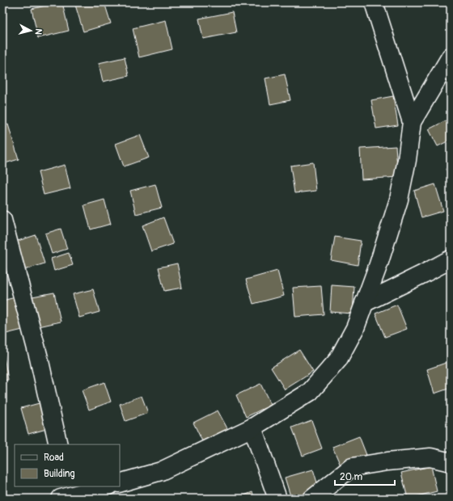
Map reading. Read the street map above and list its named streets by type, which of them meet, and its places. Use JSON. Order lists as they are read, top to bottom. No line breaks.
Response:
{"legend":["Road","Building"],"scale_bar":"20 m","north":"right"}
